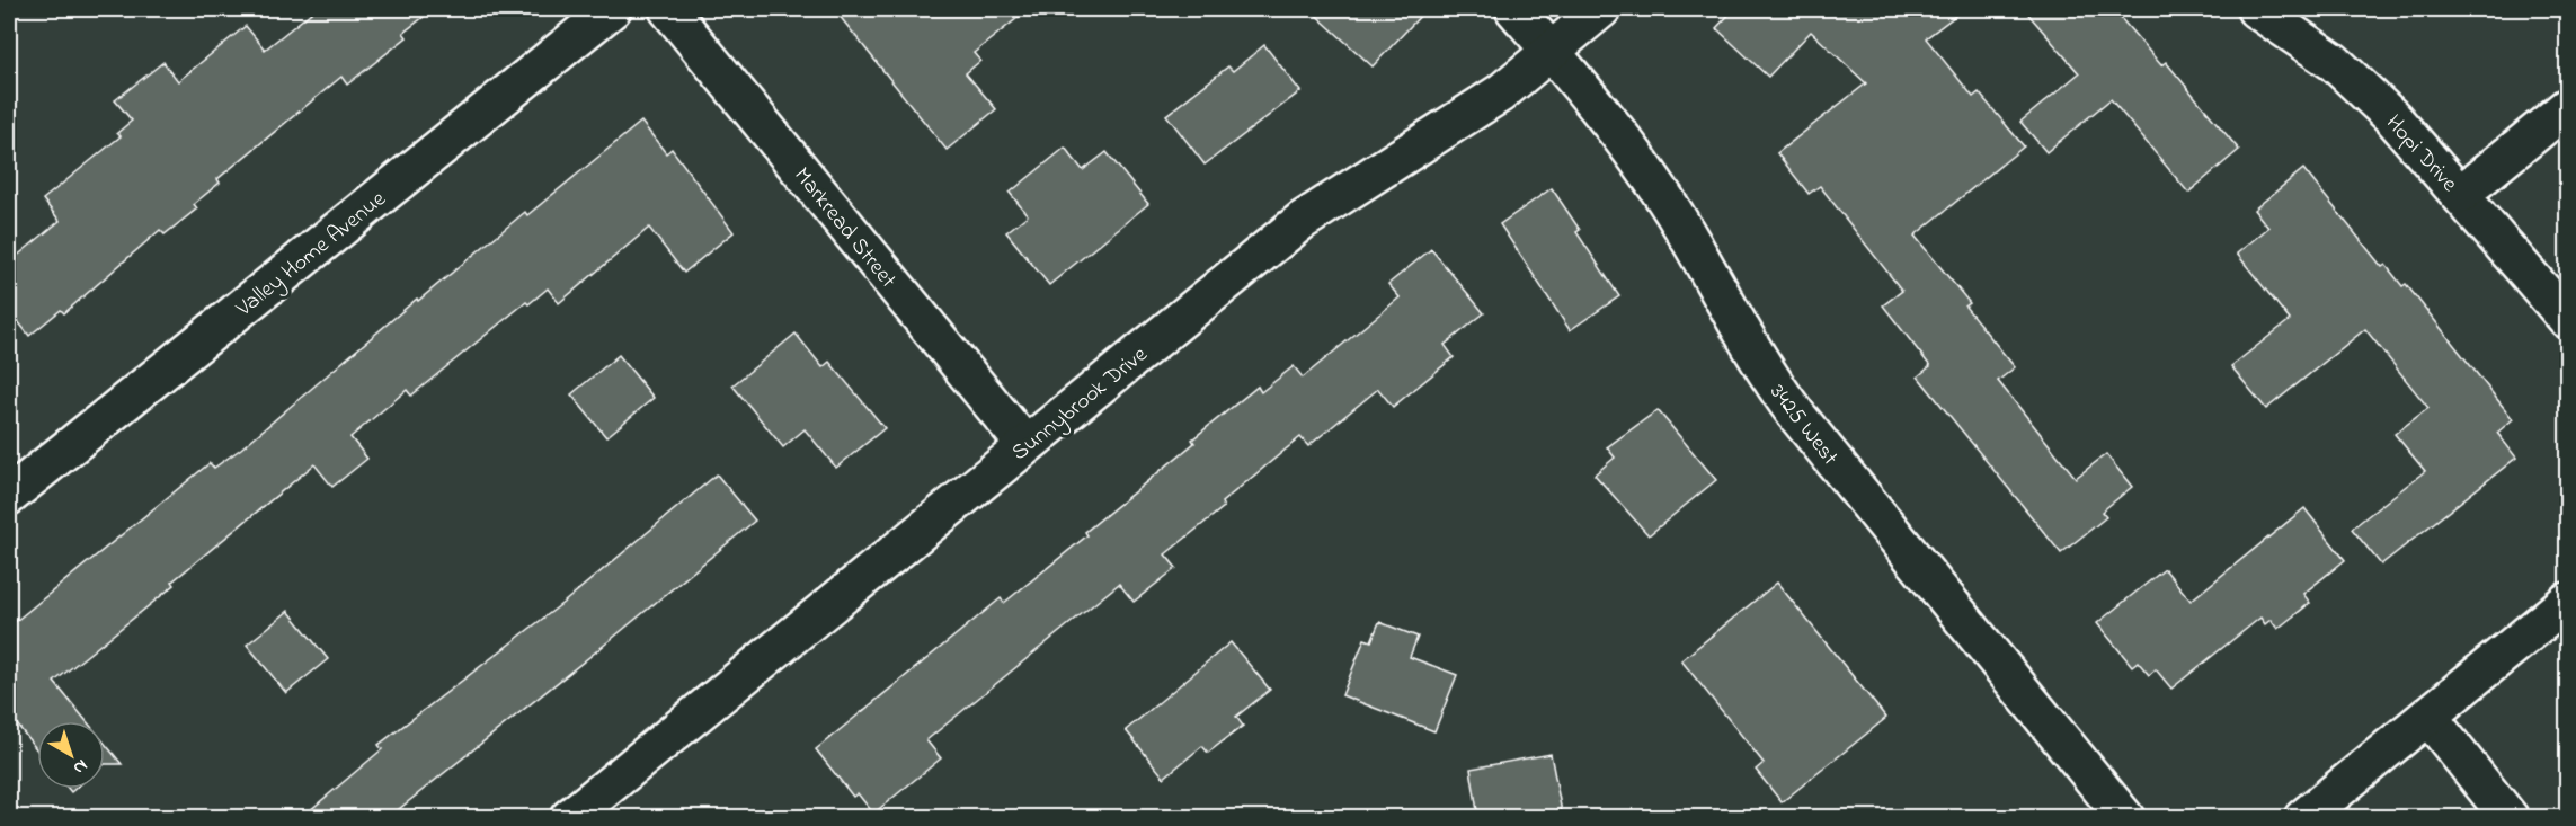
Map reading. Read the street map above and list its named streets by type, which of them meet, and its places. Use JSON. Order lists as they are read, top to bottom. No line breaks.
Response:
{"streets":{"street":["Hopi Drive","Markread Street","Valley Home Avenue","Sunnybrook Drive","3425 West"]},"crossings":[["Markread Street","Sunnybrook Drive"],["Sunnybrook Drive","3425 West"]],"north":"bottom right"}
